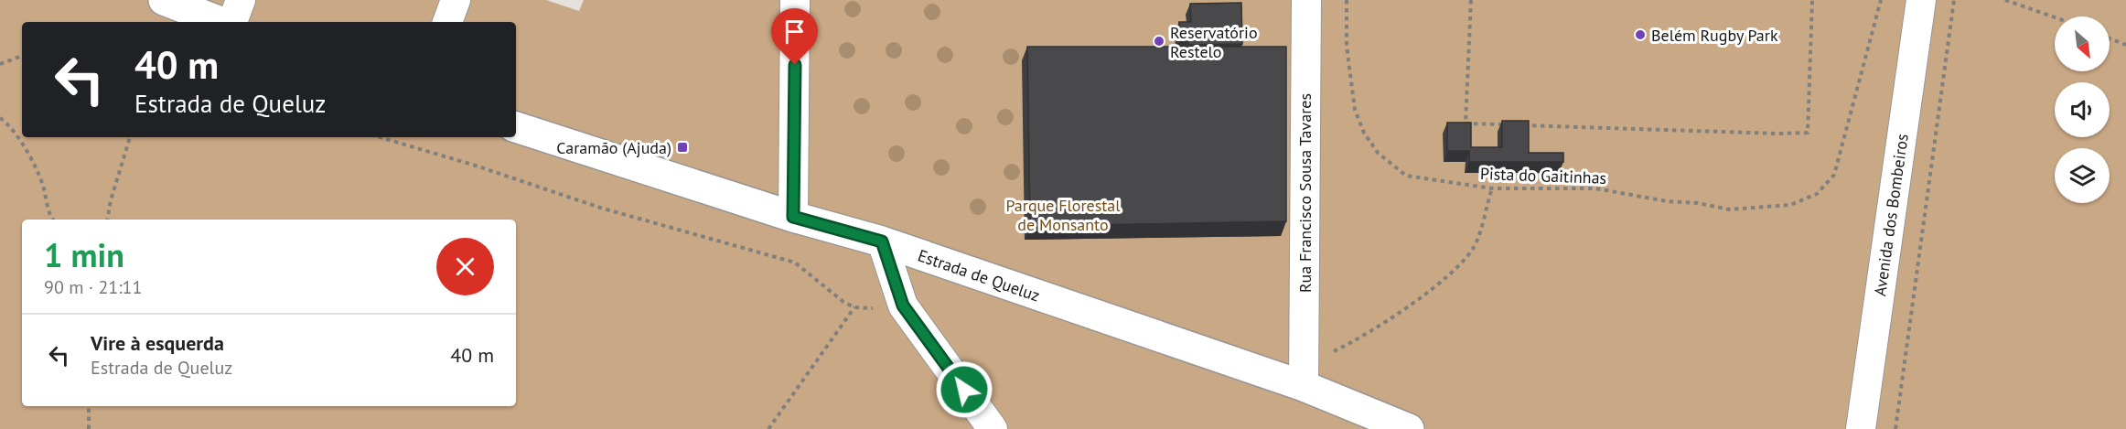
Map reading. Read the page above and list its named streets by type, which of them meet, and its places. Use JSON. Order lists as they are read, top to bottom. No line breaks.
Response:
{"streets":{"street":["Rua Francisco Sousa Tavares","Avenida dos Bombeiros","Estrada de Queluz"],"path":["Pista do Gaitinhas"]},"crossings":[["Rua Francisco Sousa Tavares","Estrada de Queluz"]],"parks":["Parque Florestal de Monsanto"],"places":{"other":["Belém Rugby Park","Reservatório Restelo"],"transit":["Caramão (Ajuda)"]},"north":"bottom right","page":{"turn":["40 m","Estrada de Queluz"],"heading":["1 min","90 m · 21:11"],"list":[{"name":"Vire à esquerda","note":"Estrada de Queluz","value":"40 m"}]}}
